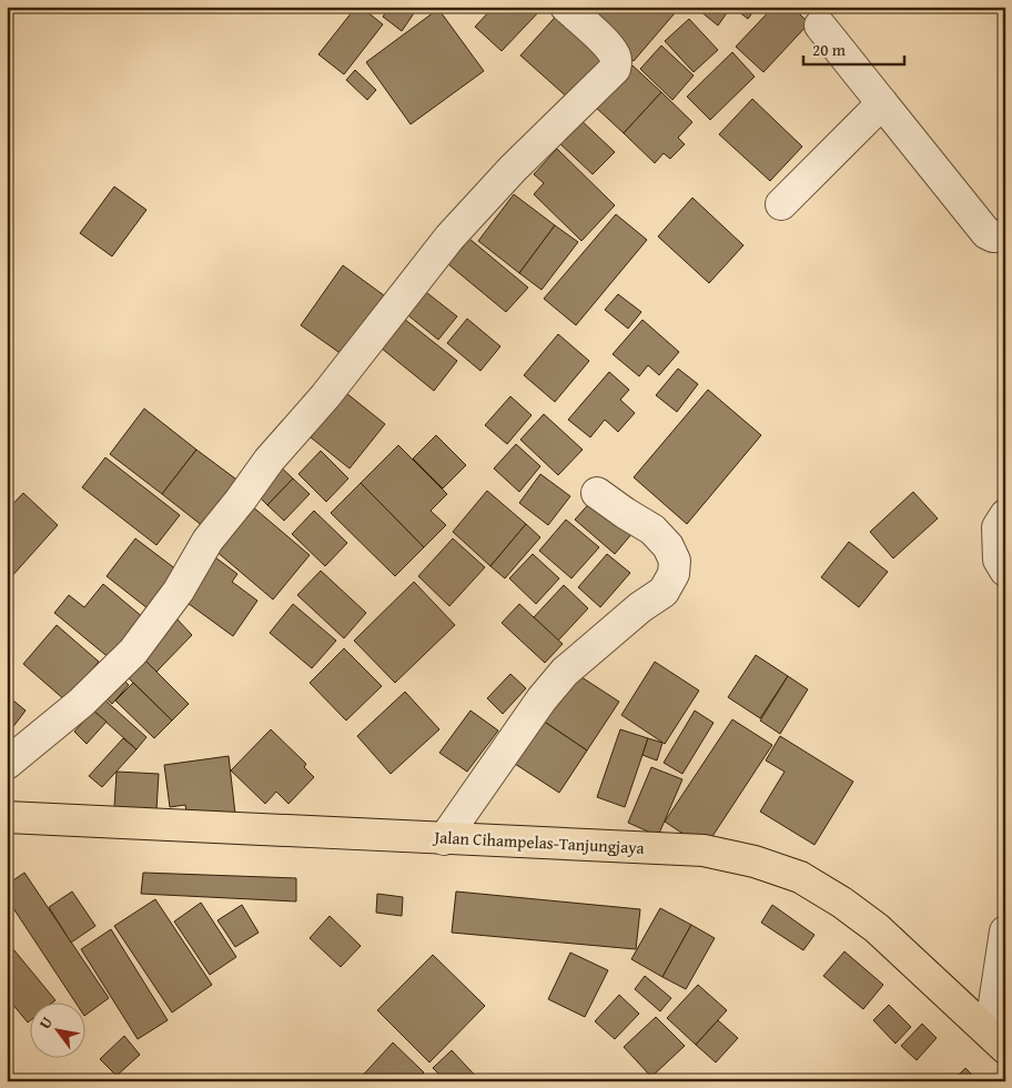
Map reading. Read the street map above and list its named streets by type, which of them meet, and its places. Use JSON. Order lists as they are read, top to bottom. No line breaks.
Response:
{"streets":{"main road":["Jalan Cihampelas-Tanjungjaya"]},"scale_bar":"20 m","north":"top left"}
